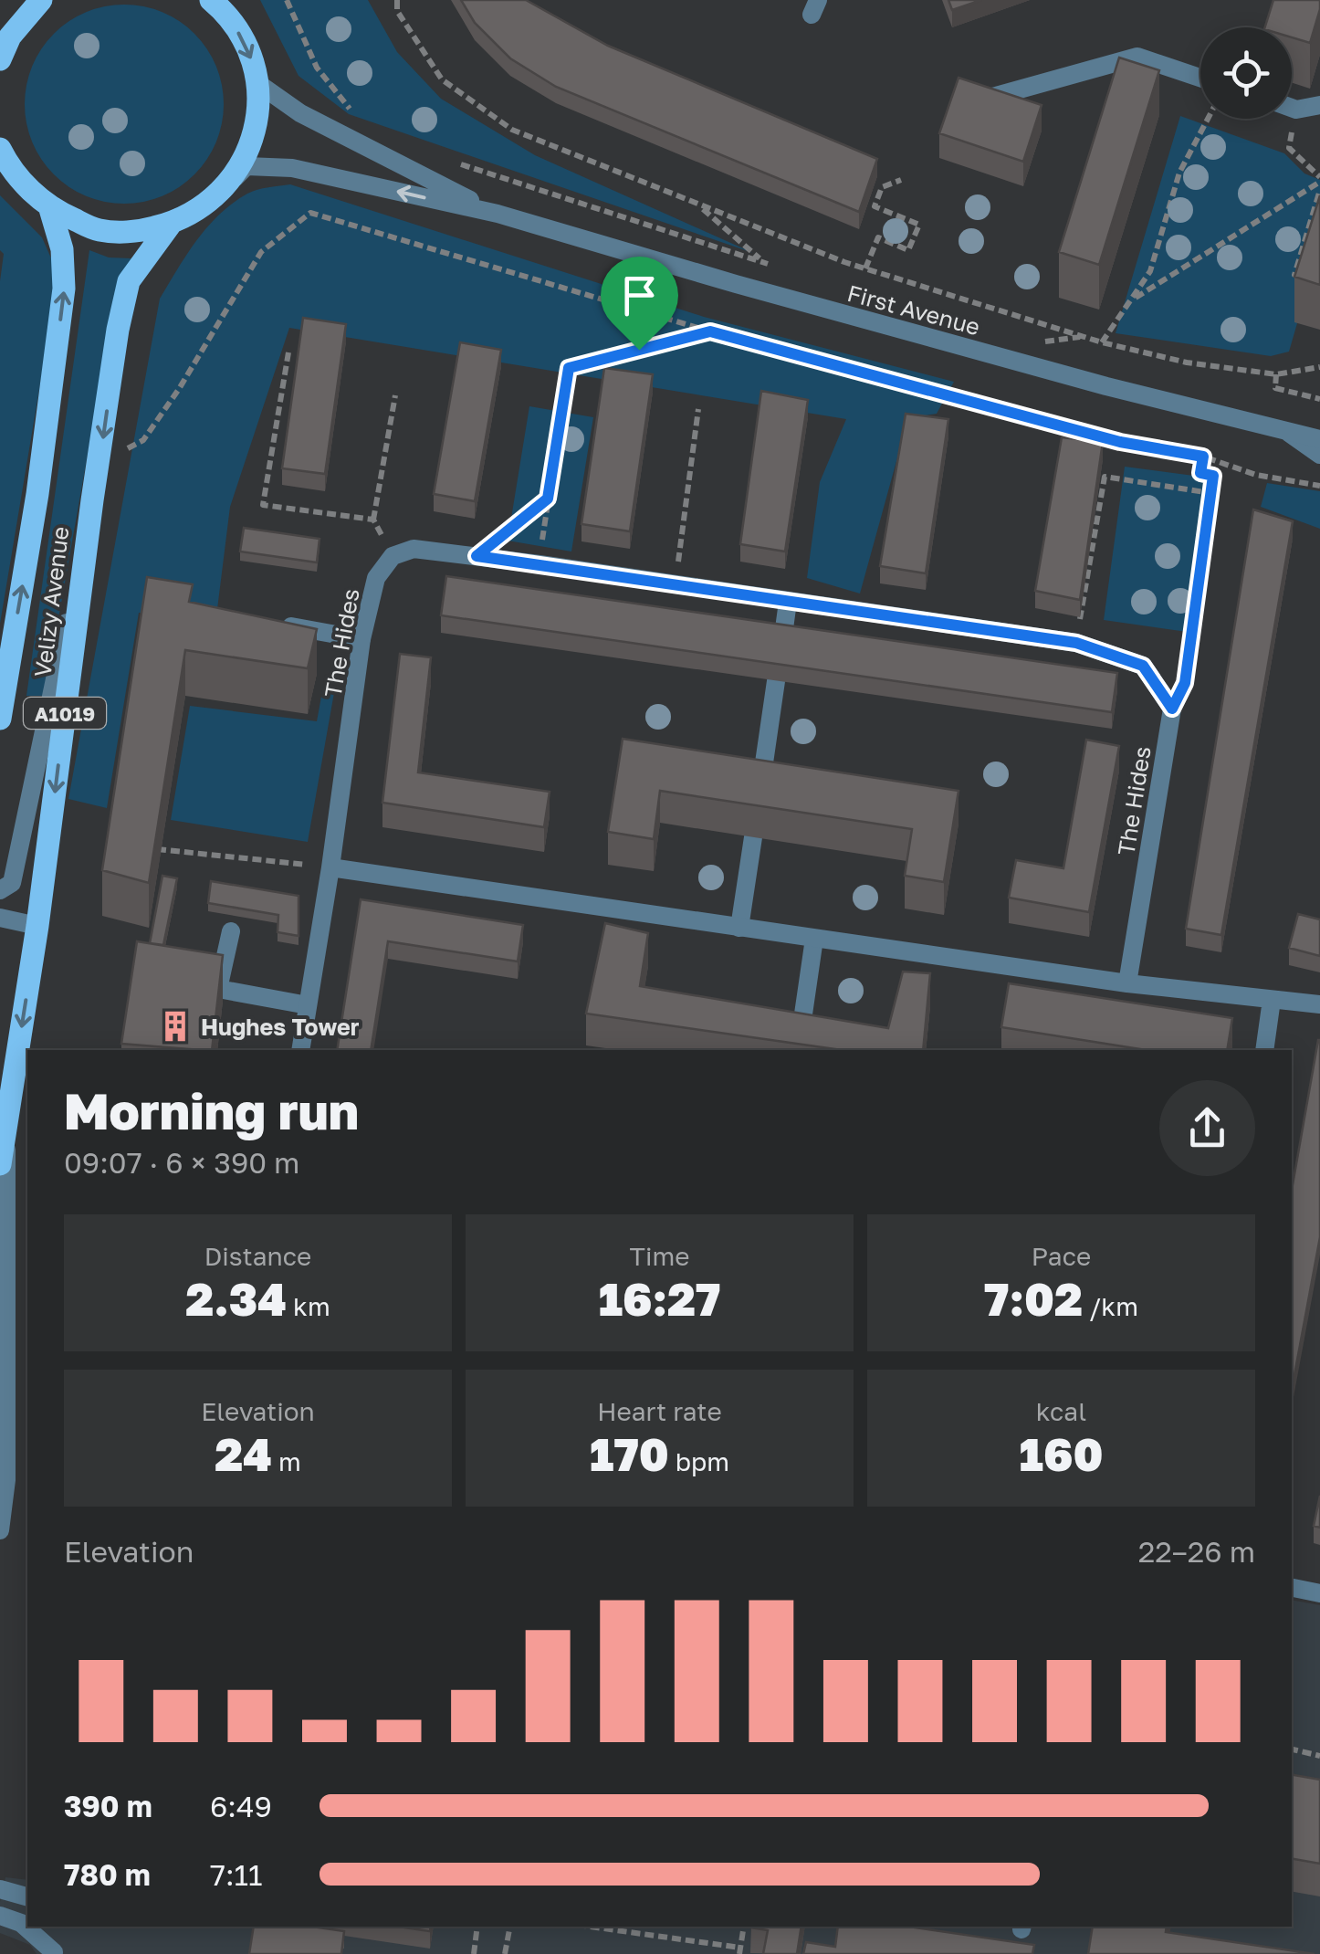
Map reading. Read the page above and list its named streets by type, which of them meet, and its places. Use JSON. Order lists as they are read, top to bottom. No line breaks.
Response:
{"streets":{"main road":["Velizy Avenue","A1019"],"street":["First Avenue","The Hides"]},"places":{"building":["Hughes Tower"]},"page":{"heading":["Morning run","09:07 · 6 × 390 m"],"stats":[["Distance","2.34 km"],["Time","16:27"],["Pace","7:02 /km"],["Elevation","24 m"],["Heart rate","170 bpm"],["kcal","160"]],"chart":["Elevation","22–26 m"],"list":[{"name":"390 m","note":"6:49"},{"name":"780 m","note":"7:11"}]}}
